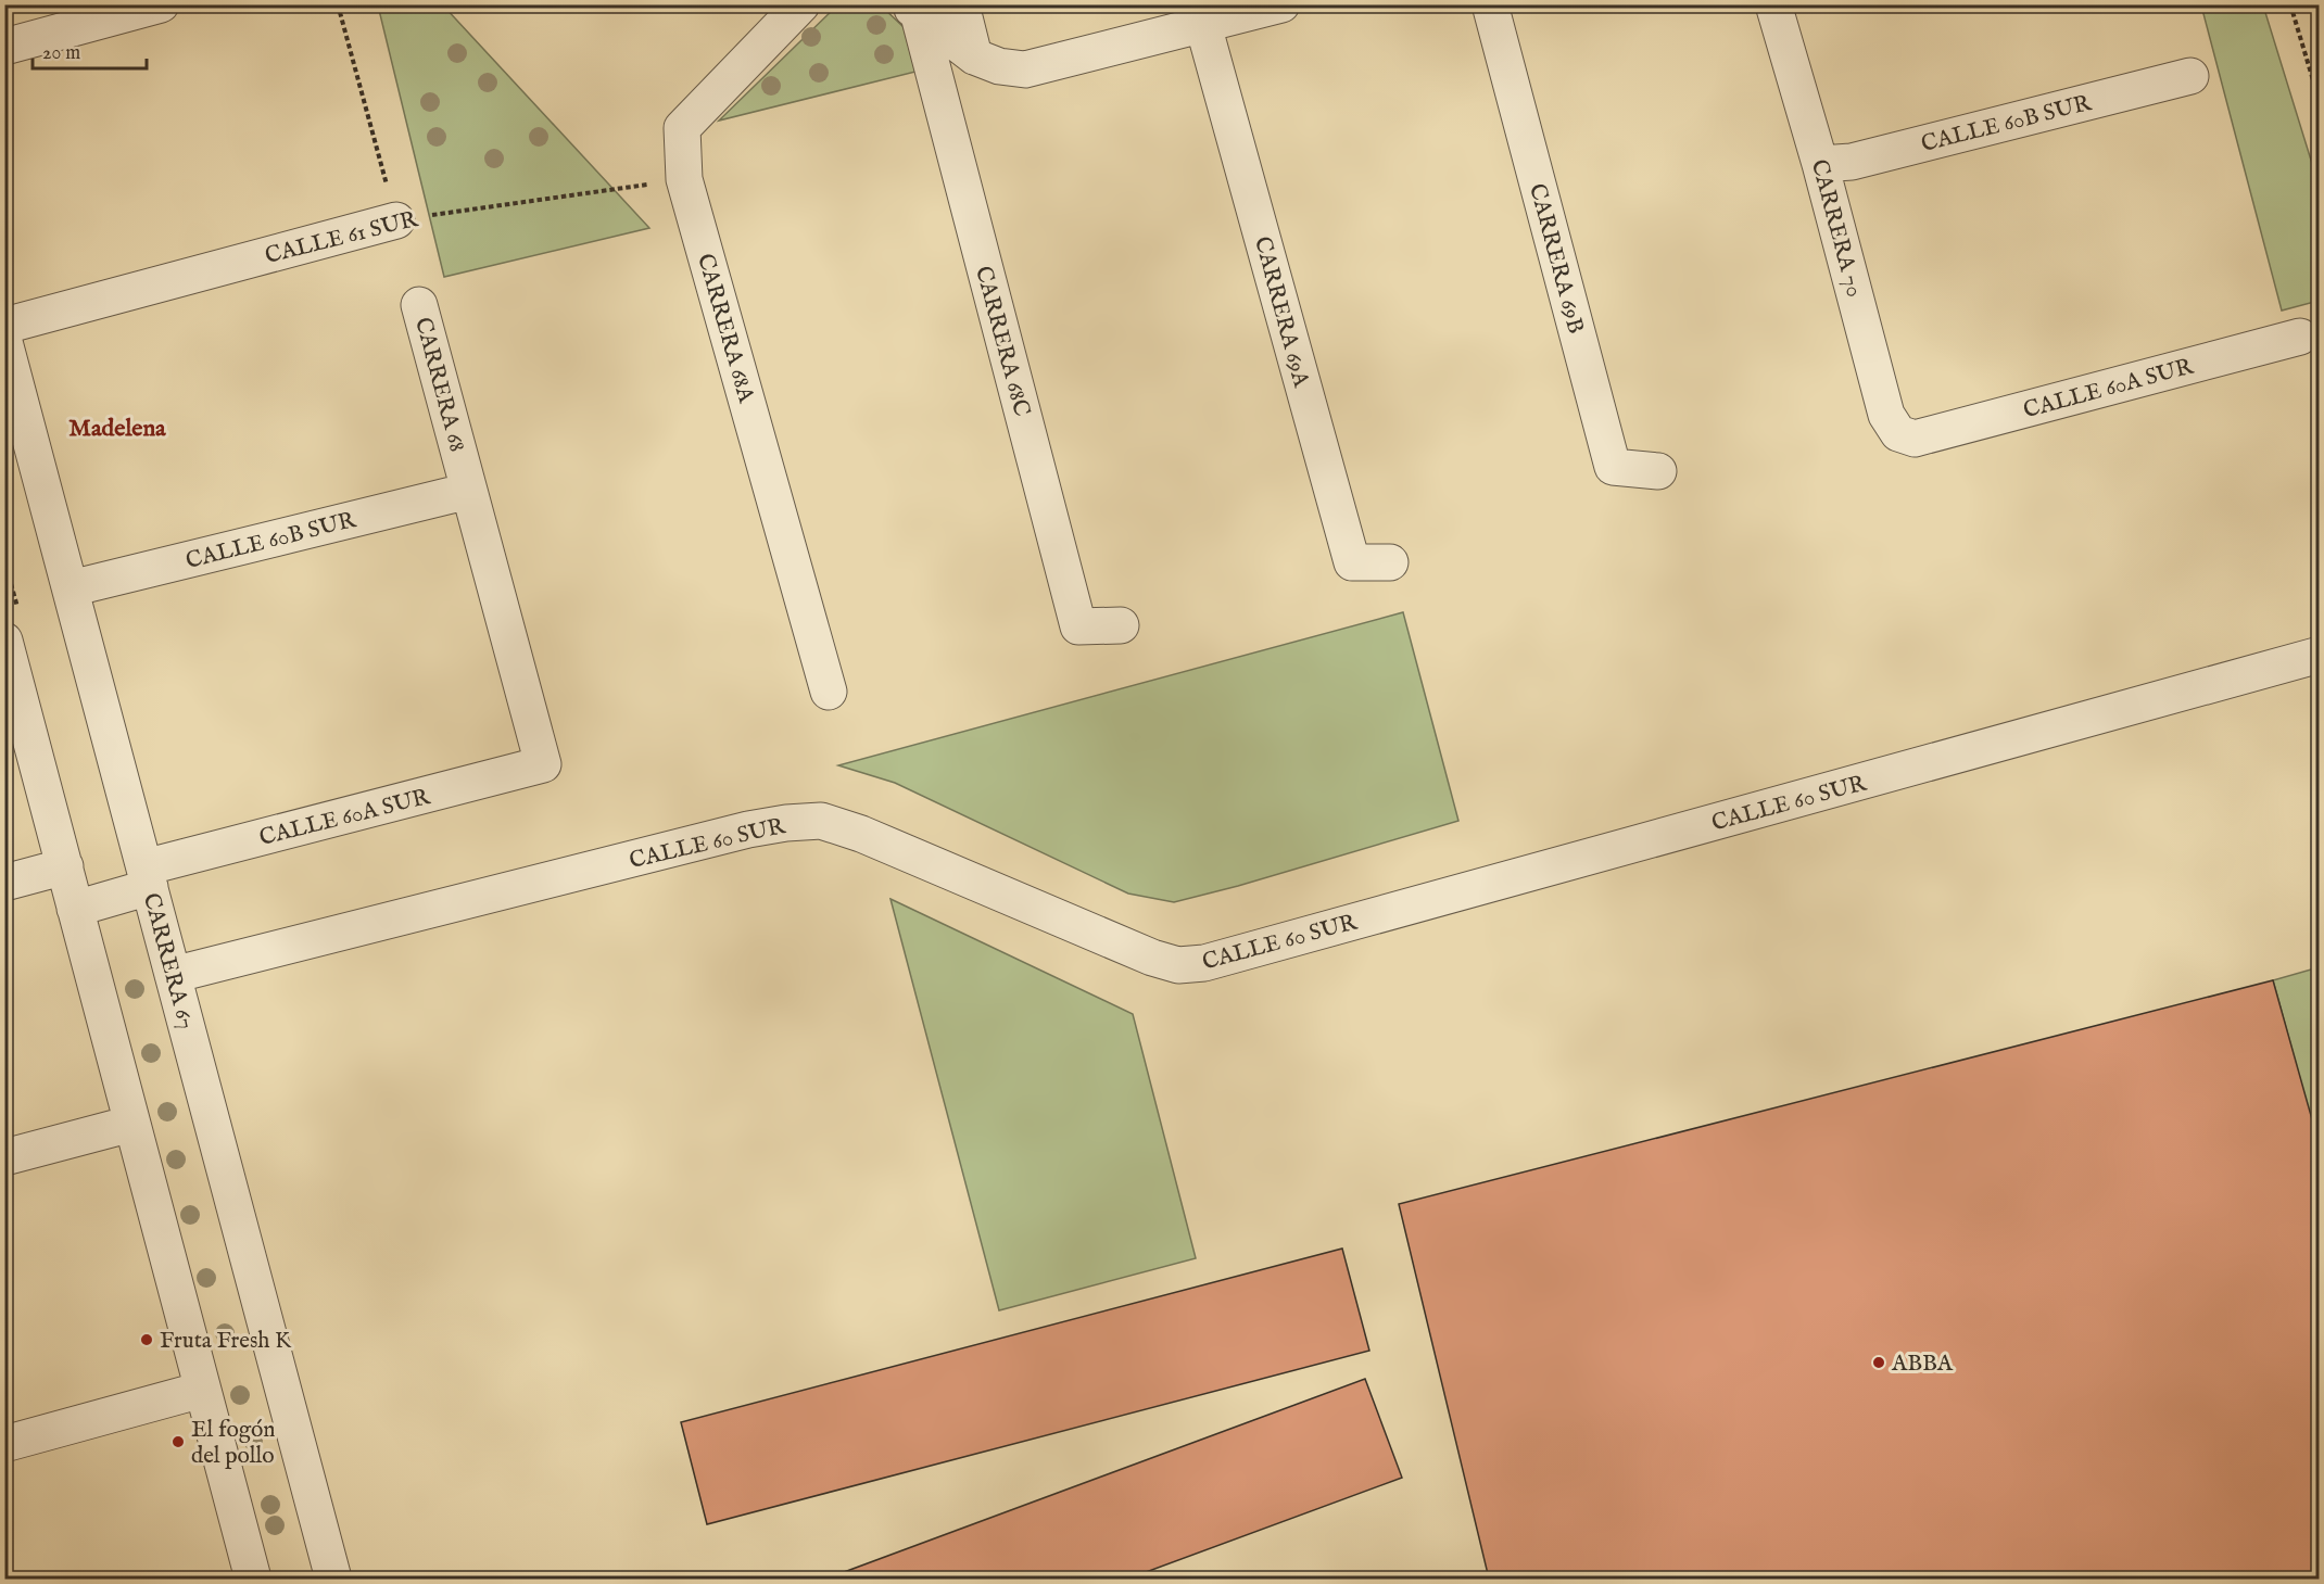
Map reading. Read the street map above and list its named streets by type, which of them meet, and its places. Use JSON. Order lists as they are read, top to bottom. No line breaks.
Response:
{"streets":{"street":["CALLE 60B SUR","CARRERA 70","CALLE 61 SUR","CARRERA 69B","CARRERA 69A","CARRERA 68A","CARRERA 68C","CARRERA 68","CALLE 60A SUR","CALLE 60 SUR","CARRERA 67"]},"crossings":[["CALLE 60B SUR","CARRERA 70"],["CALLE 60B SUR","CARRERA 68"],["CALLE 60B SUR","CARRERA 67"],["CARRERA 70","CALLE 60A SUR"],["CALLE 61 SUR","CARRERA 68A"],["CARRERA 68","CALLE 60A SUR"],["CALLE 60A SUR","CARRERA 67"],["CALLE 60 SUR","CARRERA 67"]],"districts":["Madelena"],"places":["Fruta Fresh K","ABBA","El fogón del pollo"],"scale_bar":"20 m"}
